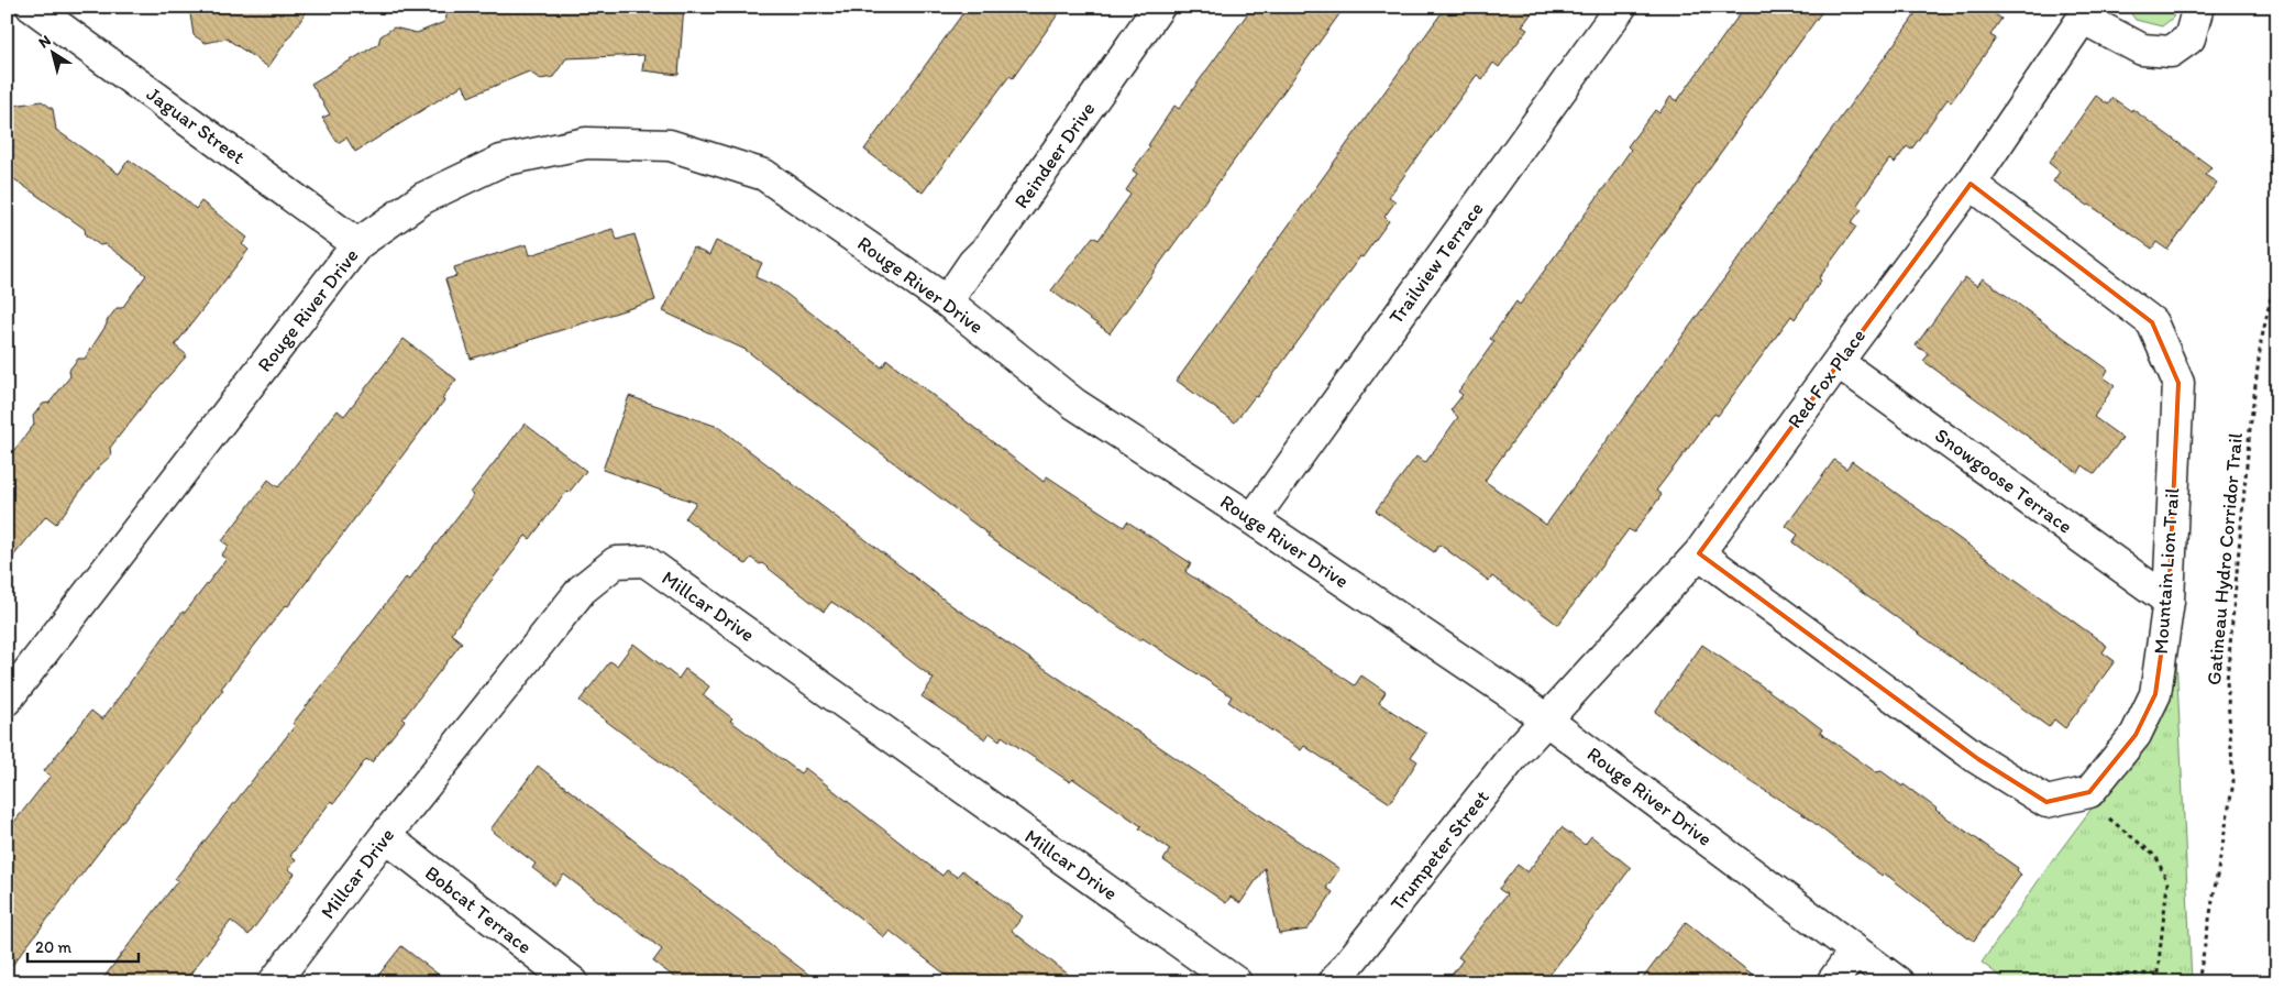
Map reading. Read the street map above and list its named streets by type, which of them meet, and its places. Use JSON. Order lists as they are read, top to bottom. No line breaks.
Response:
{"streets":{"street":["Jaguar Street","Reindeer Drive","Trailview Terrace","Rouge River Drive","Red Fox Place","Snowgoose Terrace","Mountain Lion Trail","Millcar Drive","Trumpeter Street","Bobcat Terrace"],"path":["Gatineau Hydro Corridor Trail"]},"crossings":[["Jaguar Street","Rouge River Drive"],["Reindeer Drive","Rouge River Drive"],["Trailview Terrace","Rouge River Drive"],["Rouge River Drive","Red Fox Place"],["Rouge River Drive","Trumpeter Street"],["Red Fox Place","Snowgoose Terrace"],["Red Fox Place","Mountain Lion Trail"],["Red Fox Place","Trumpeter Street"],["Snowgoose Terrace","Mountain Lion Trail"],["Millcar Drive","Bobcat Terrace"]],"scale_bar":"20 m","north":"top left"}
